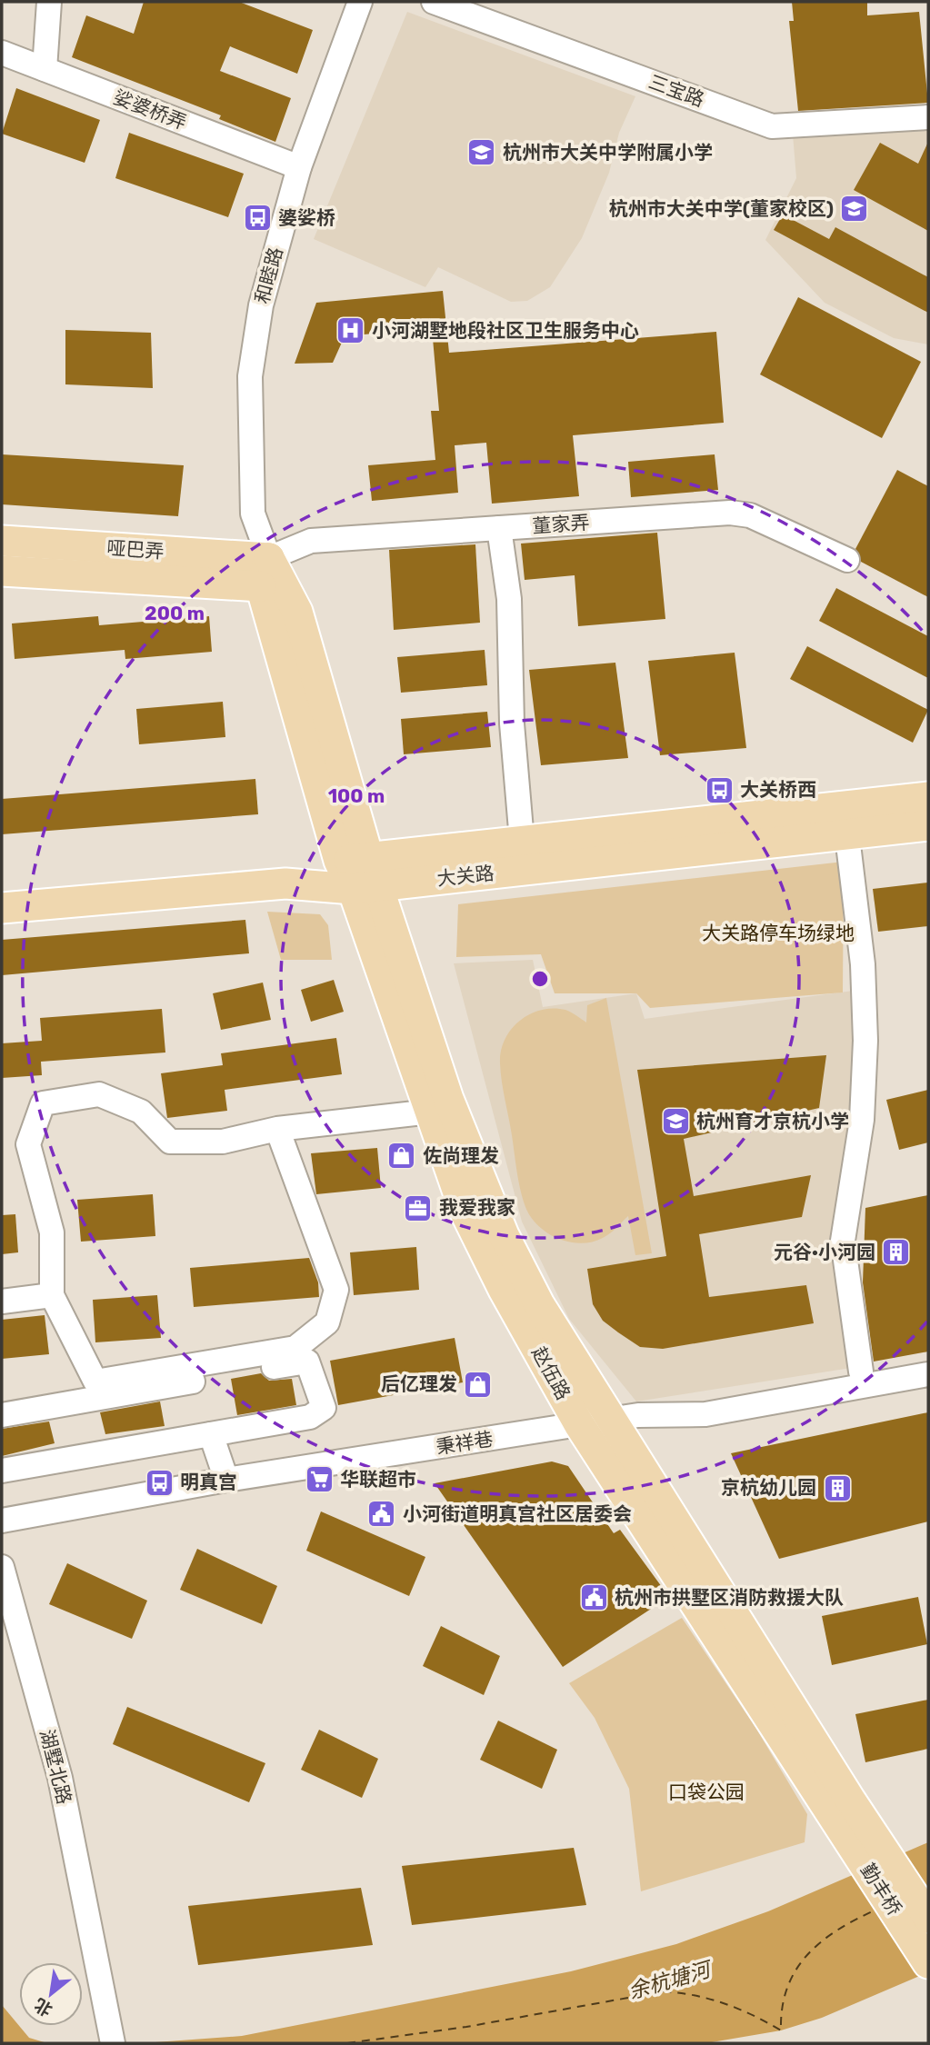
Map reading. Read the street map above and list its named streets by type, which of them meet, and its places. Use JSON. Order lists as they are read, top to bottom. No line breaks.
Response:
{"streets":{"main road":["和睦路","哑巴弄","大关路","赵伍路","勤丰桥"],"street":["三宝路","娑婆桥弄","董家弄","秉祥巷","湖墅北路"]},"crossings":[["娑婆桥弄","和睦路"],["和睦路","董家弄"],["和睦路","哑巴弄"],["和睦路","大关路"],["和睦路","赵伍路"],["董家弄","哑巴弄"],["大关路","赵伍路"],["赵伍路","秉祥巷"],["赵伍路","勤丰桥"]],"water":["余杭塘河"],"parks":["大关路停车场绿地","口袋公园"],"places":{"school or university":["杭州市大关中学附属小学","杭州市大关中学(董家校区)","杭州育才京杭小学"],"bus stop":["婆娑桥","大关桥西","明真宫"],"hospital":["小河湖墅地段社区卫生服务中心"],"shop":["佐尚理发","后亿理发"],"office":["我爱我家"],"building":["元谷·小河园","京杭幼儿园"],"supermarket":["华联超市"],"public building":["小河街道明真宫社区居委会","杭州市拱墅区消防救援大队"]},"north":"bottom left","rings":["200 m","100 m"]}
